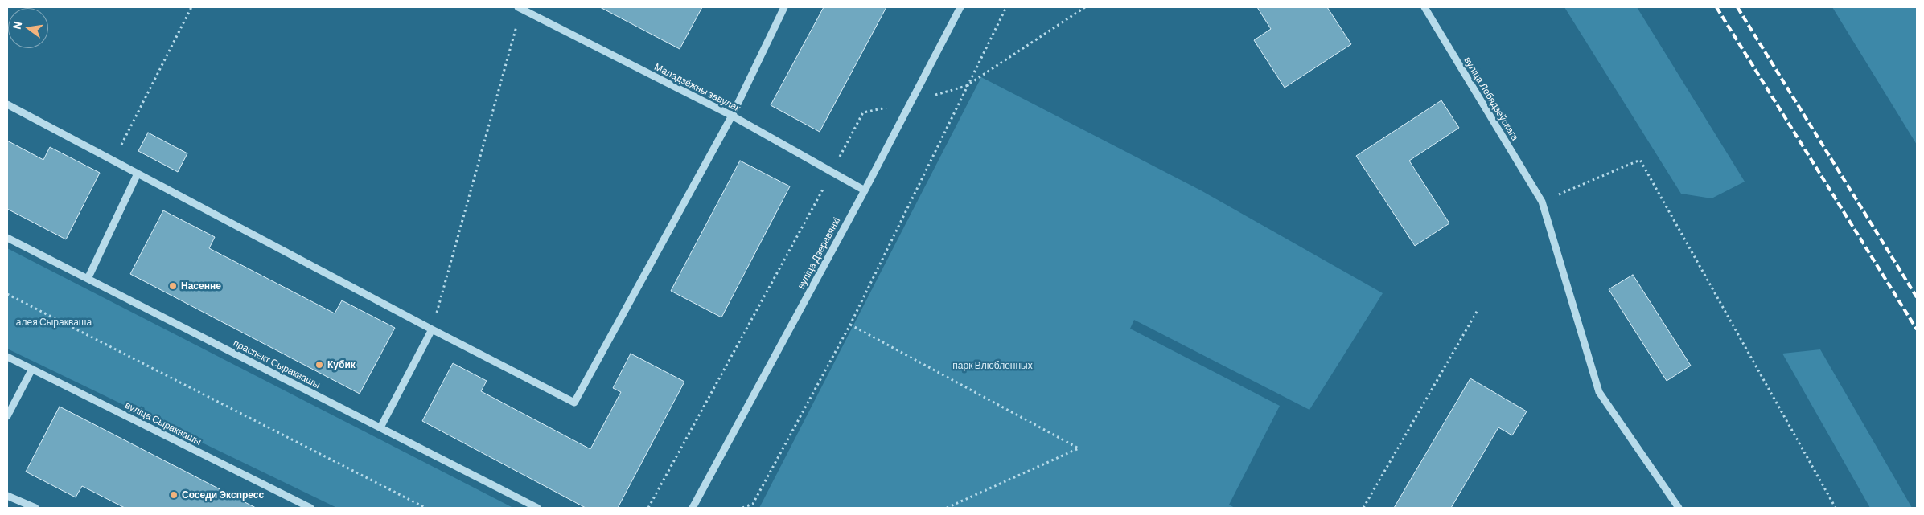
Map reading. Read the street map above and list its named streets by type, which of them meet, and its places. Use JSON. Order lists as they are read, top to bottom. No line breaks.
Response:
{"streets":{"street":["Маладзёжны завулак","вуліца Лебядзеўскага","вуліца Дзеравянкі","праспект Сыраквашы","вуліца Сыраквашы"]},"crossings":[["Маладзёжны завулак","вуліца Дзеравянкі"]],"parks":["алея Сыракваша","парк Влюбленных"],"places":["Насенне","Кубик","Соседи Экспресс"],"north":"left"}
